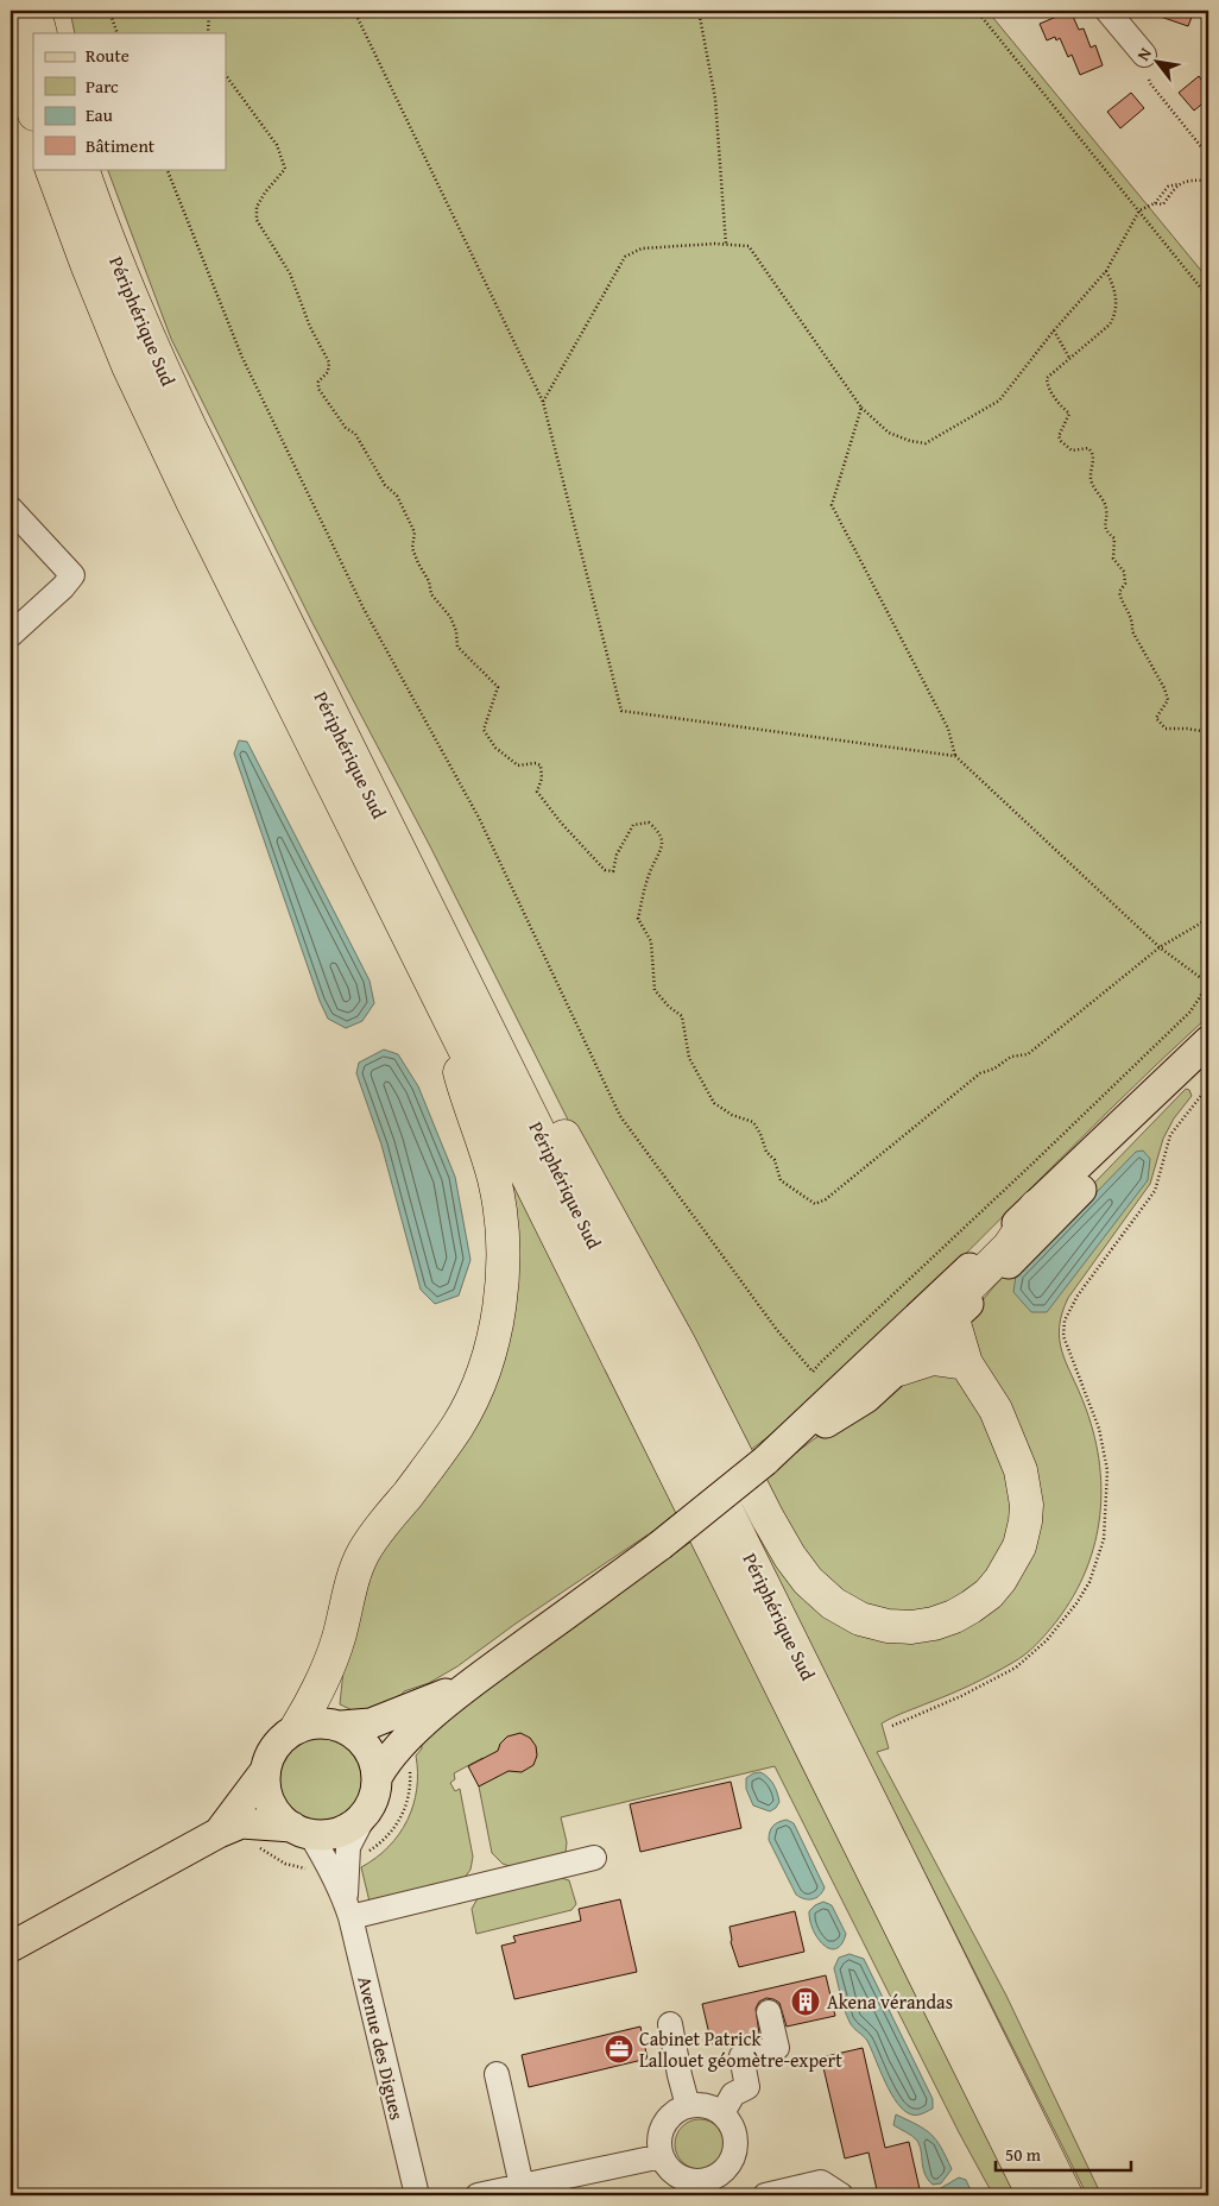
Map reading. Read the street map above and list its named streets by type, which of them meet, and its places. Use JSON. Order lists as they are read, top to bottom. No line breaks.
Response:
{"streets":{"highway":["Périphérique Sud"],"street":["Avenue des Digues"]},"places":{"building":["Akena vérandas"],"office":["Cabinet Patrick Lallouet géomètre-expert"]},"legend":["Route","Parc","Eau","Bâtiment"],"scale_bar":"50 m","north":"top left"}
